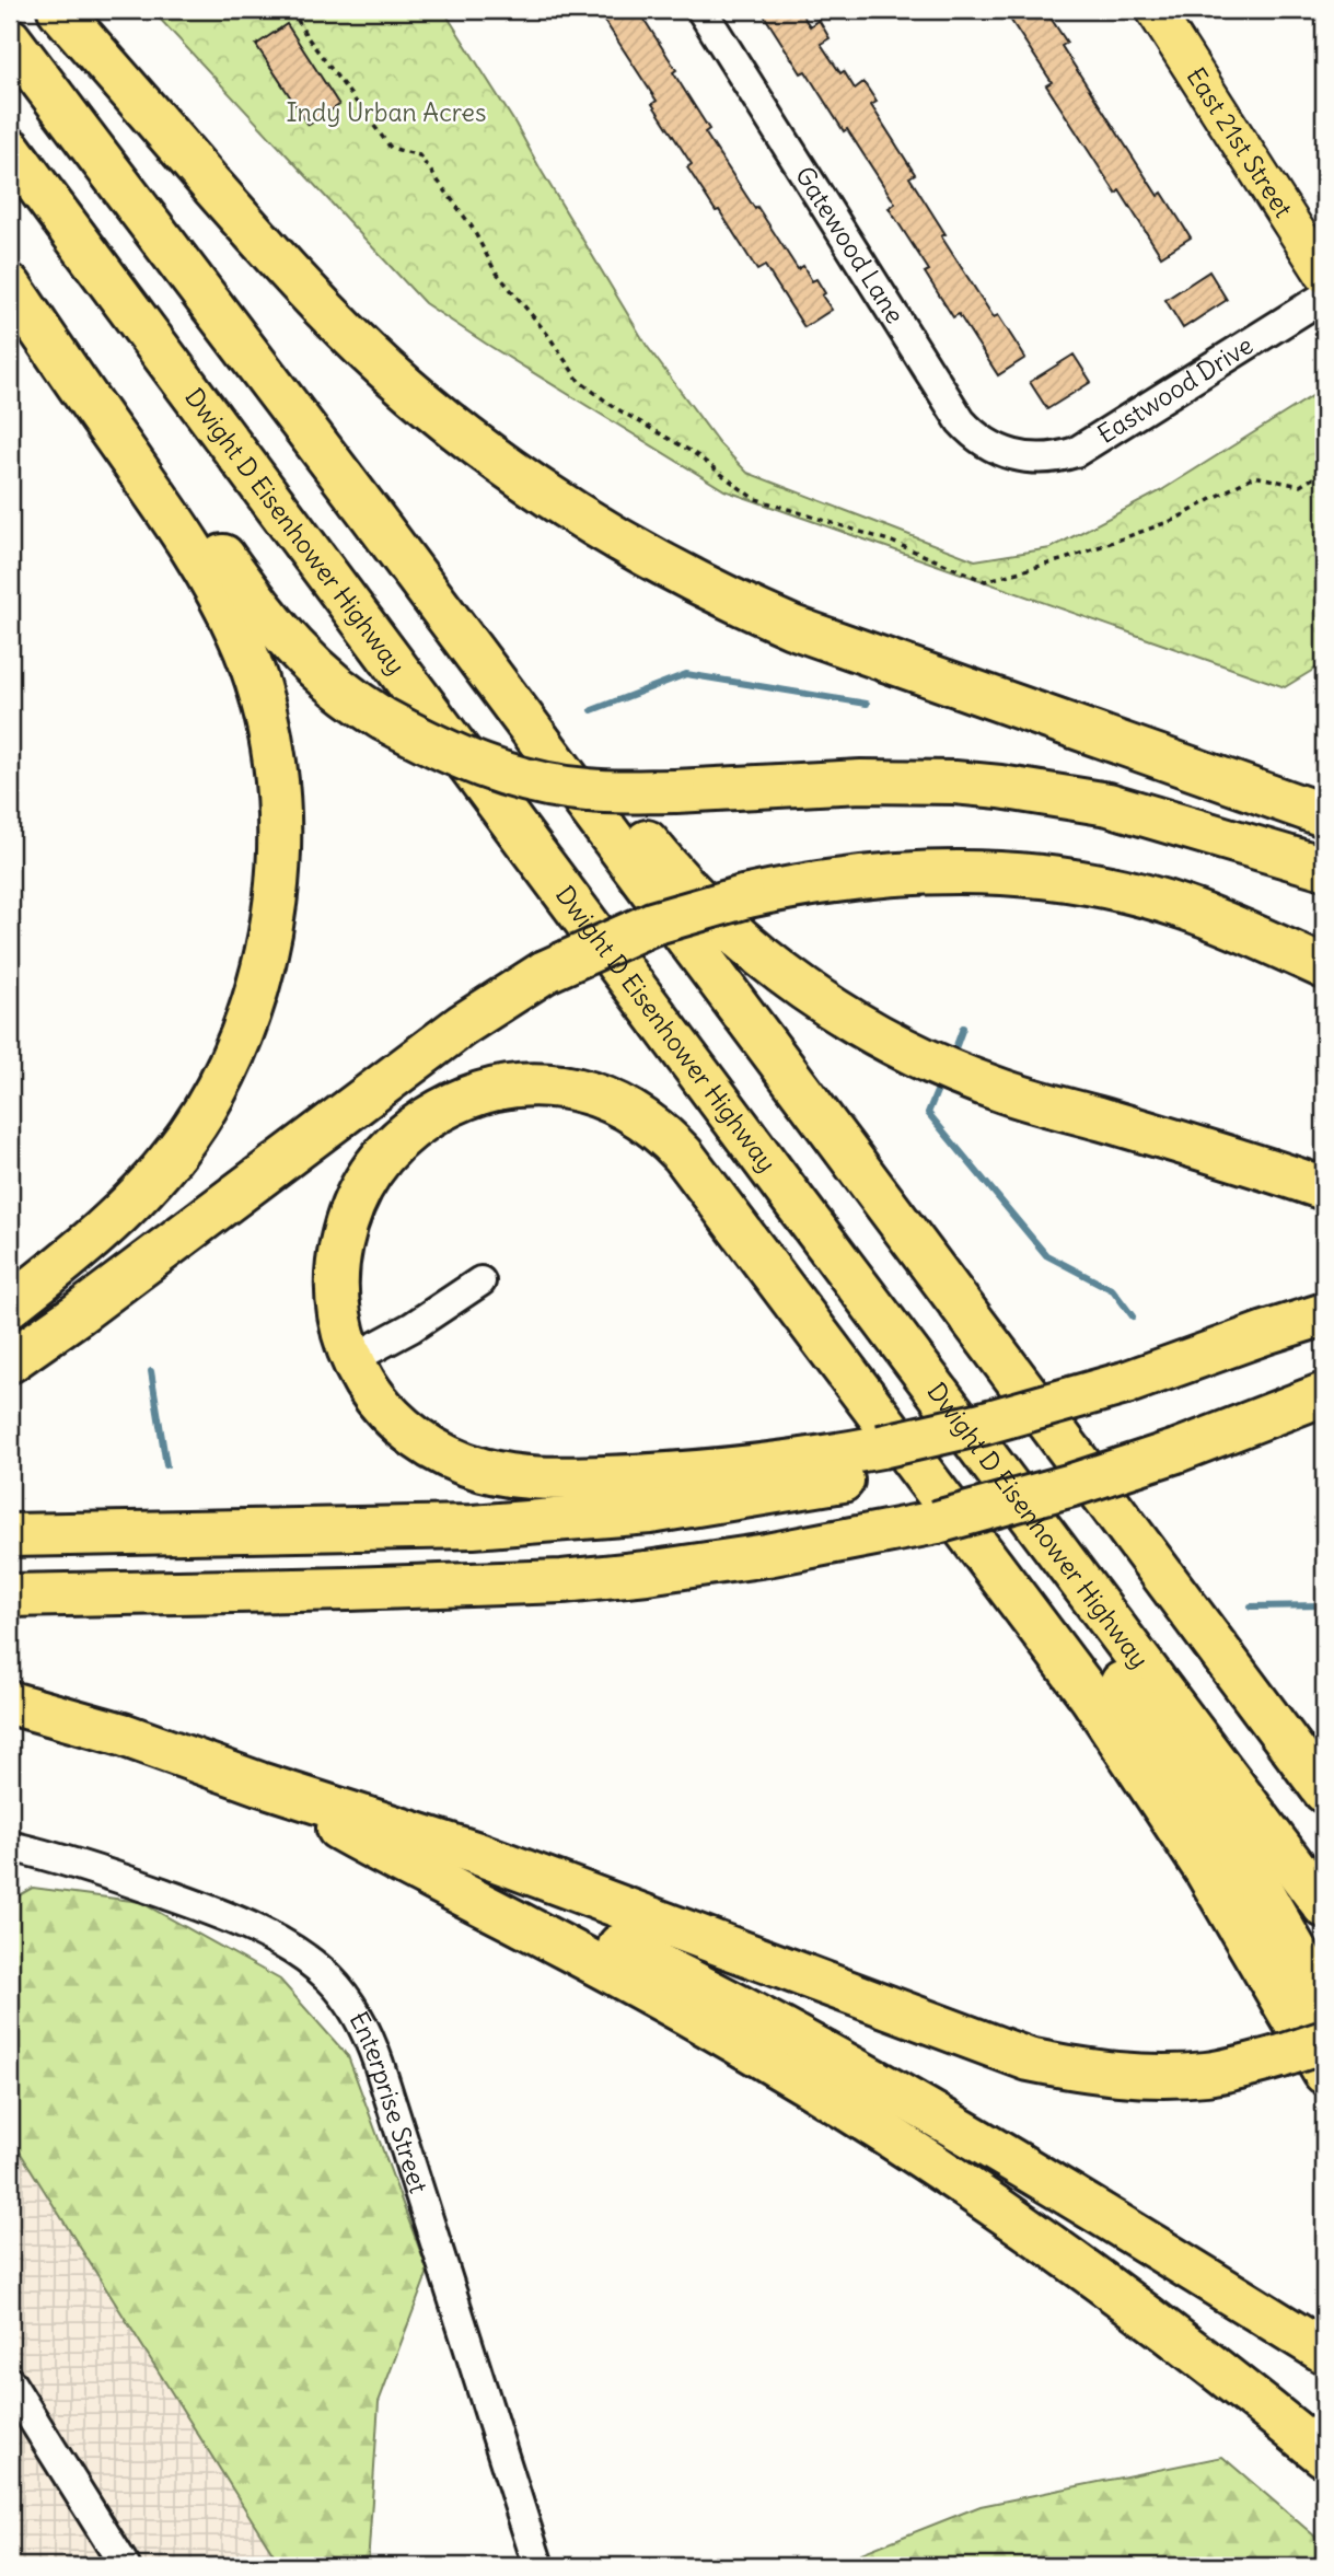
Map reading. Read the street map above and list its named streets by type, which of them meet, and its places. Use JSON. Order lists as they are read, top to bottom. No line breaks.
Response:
{"streets":{"highway":["Dwight D Eisenhower Highway"],"main road":["East 21st Street"],"street":["Gatewood Lane","Eastwood Drive","Enterprise Street"]},"crossings":[["Gatewood Lane","Eastwood Drive"]],"parks":["Indy Urban Acres"]}
